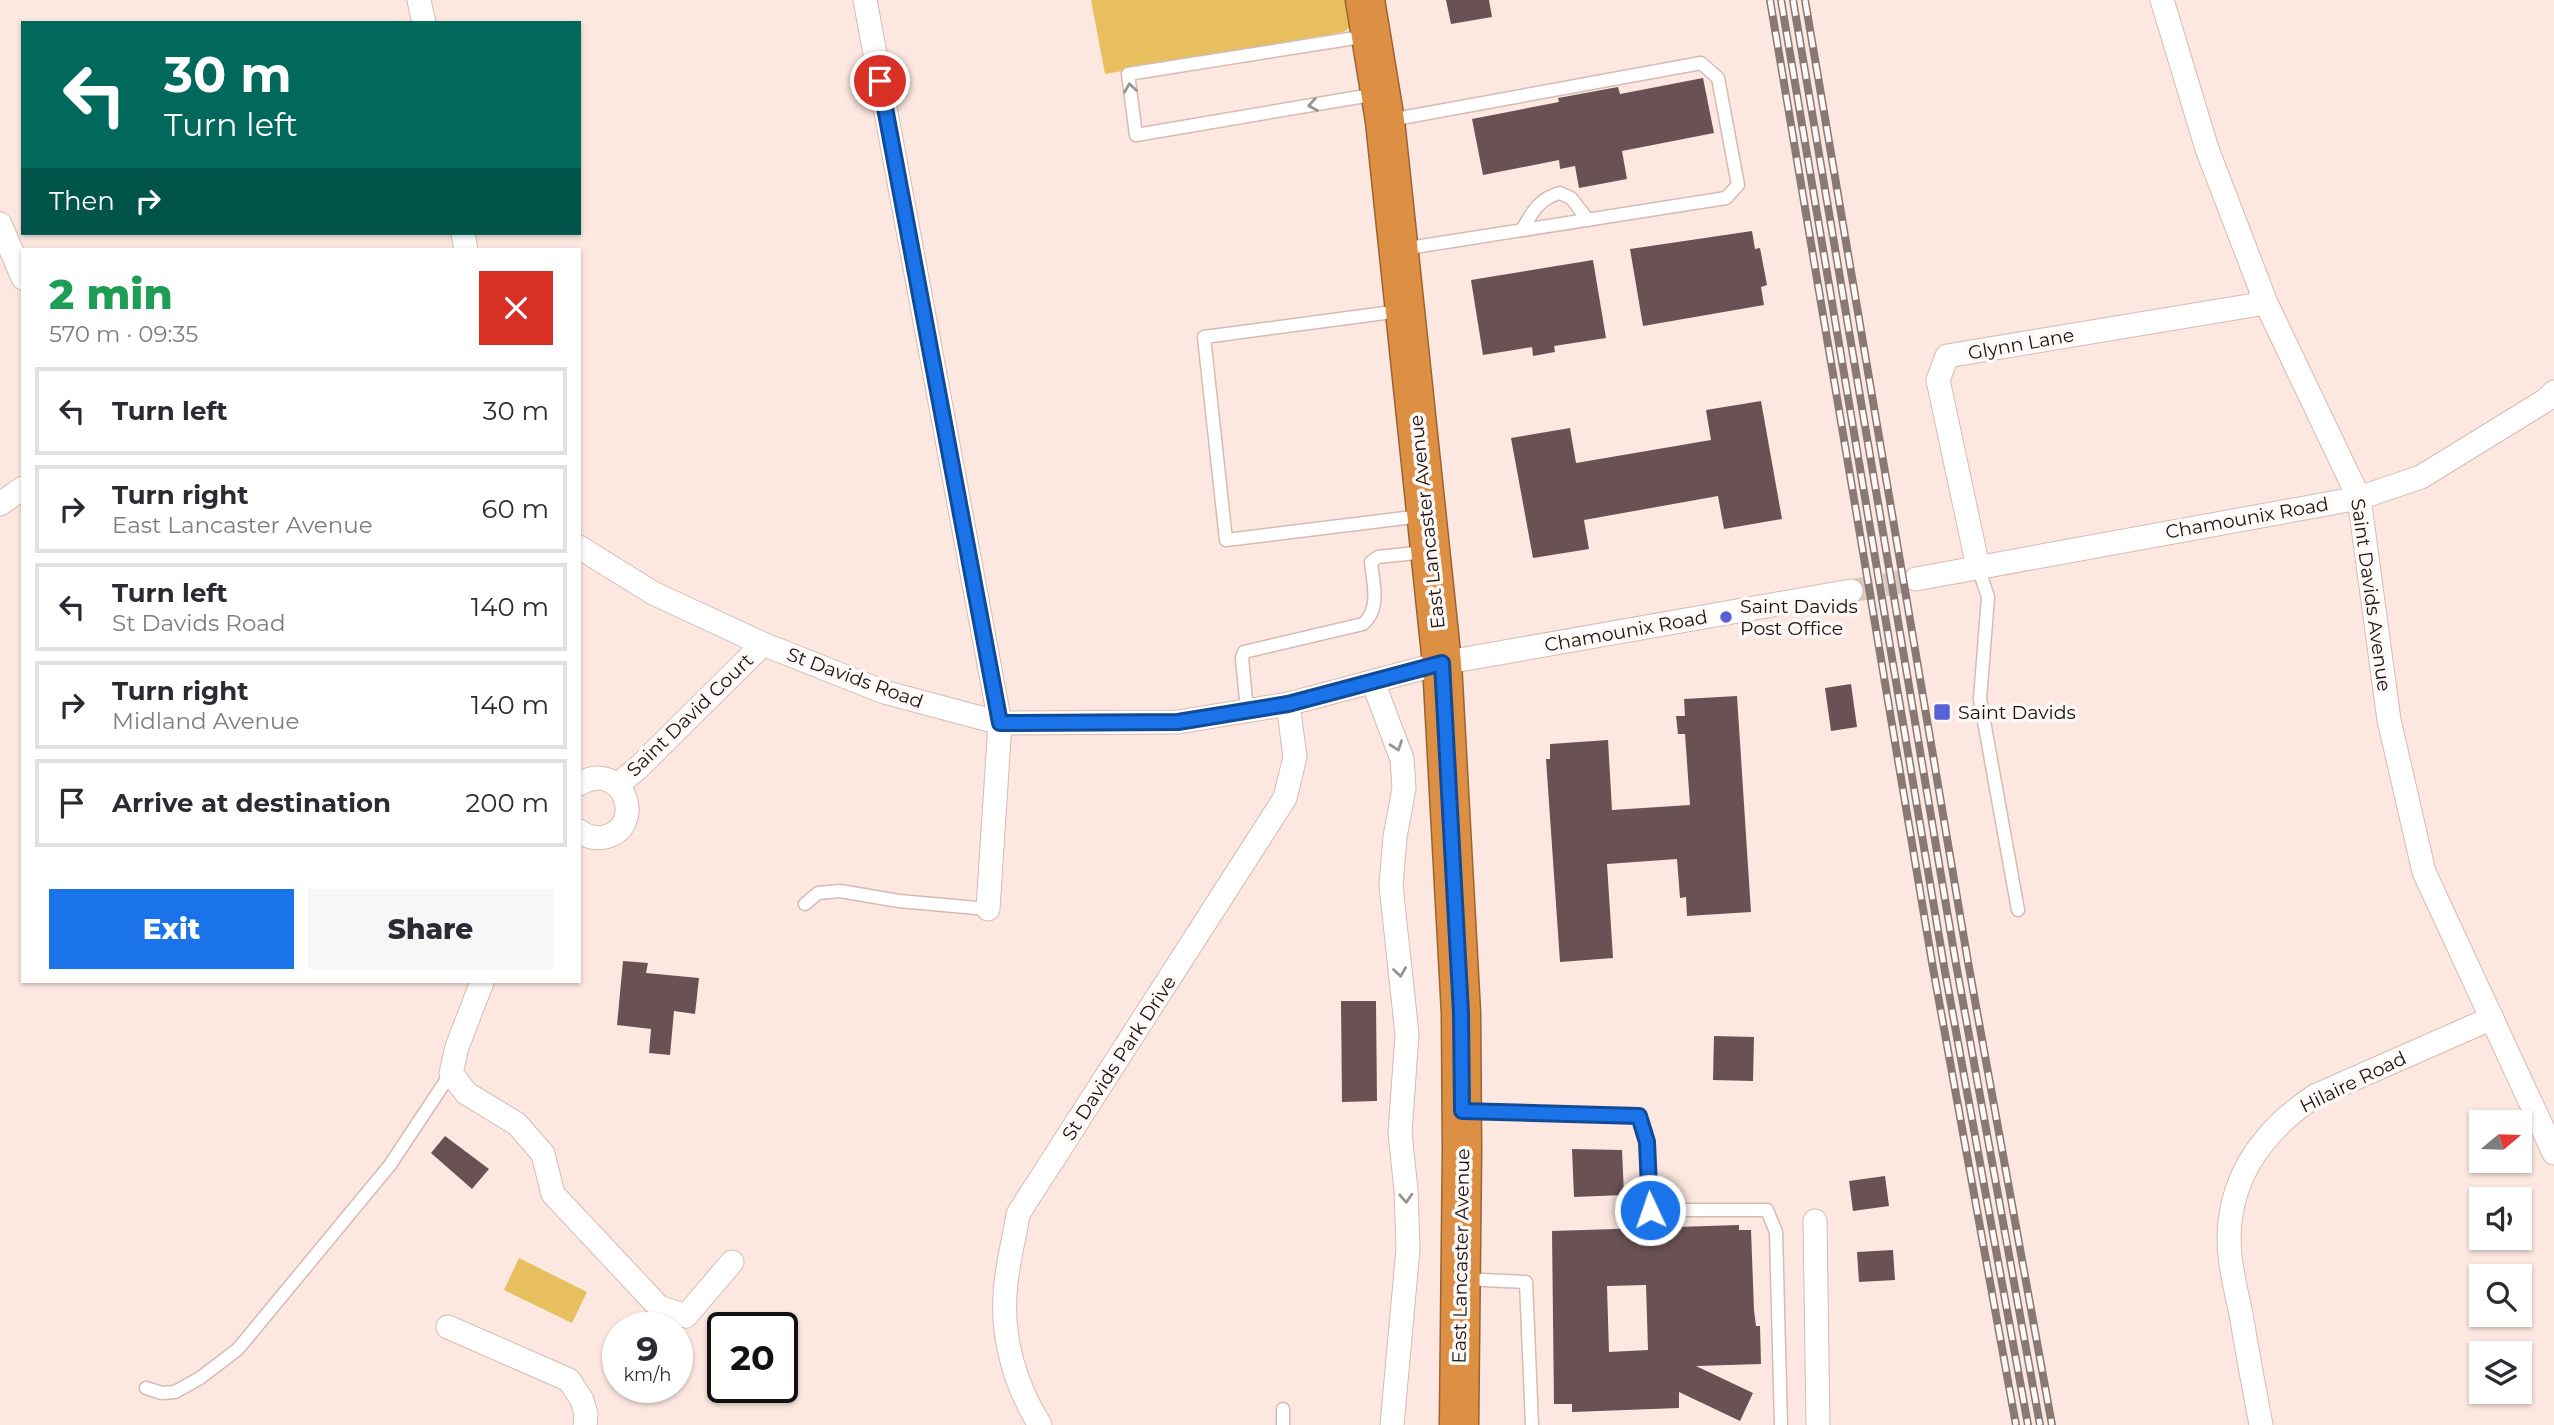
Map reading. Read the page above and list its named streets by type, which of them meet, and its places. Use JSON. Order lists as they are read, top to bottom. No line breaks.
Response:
{"streets":{"highway":["East Lancaster Avenue"],"street":["Glynn Lane","Chamounix Road","Saint Davids Avenue","St Davids Road","Saint David Court","St Davids Park Drive","Hilaire Road"]},"crossings":[["Glynn Lane","Chamounix Road"],["Glynn Lane","Saint Davids Avenue"],["Chamounix Road","East Lancaster Avenue"],["Chamounix Road","Saint Davids Avenue"],["Chamounix Road","St Davids Road"],["East Lancaster Avenue","St Davids Road"],["Saint Davids Avenue","Hilaire Road"],["St Davids Road","Saint David Court"],["St Davids Road","St Davids Park Drive"]],"places":{"other":["Saint Davids Post Office"],"transit":["Saint Davids"]},"north":"right","page":{"turn":["30 m","Turn left"],"then":"Then","heading":["2 min","570 m · 09:35"],"list":[{"name":"Turn left","value":"30 m"},{"name":"Turn right","note":"East Lancaster Avenue","value":"60 m"},{"name":"Turn left","note":"St Davids Road","value":"140 m"},{"name":"Turn right","note":"Midland Avenue","value":"140 m"},{"name":"Arrive at destination","value":"200 m"}],"buttons":["Exit","Share"],"speed":"9 km/h","limit":"20"}}
